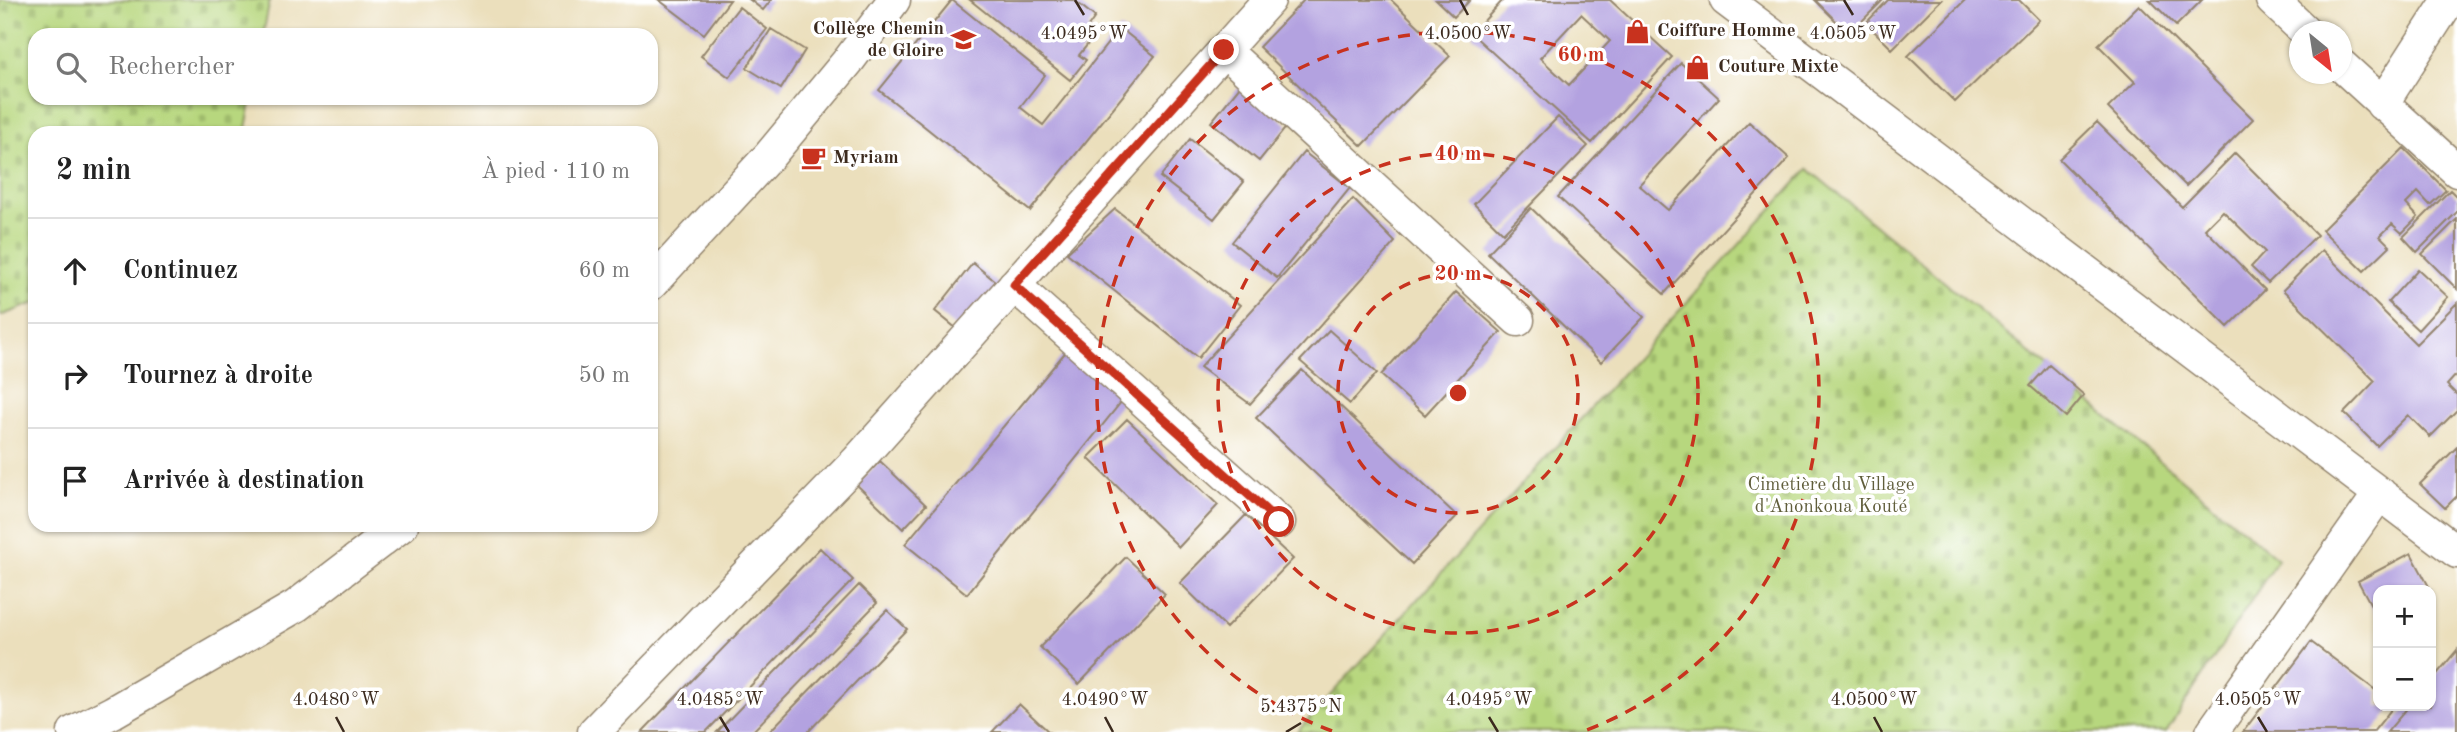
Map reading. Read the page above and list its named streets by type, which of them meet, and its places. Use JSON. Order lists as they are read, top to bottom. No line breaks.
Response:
{"parks":["Cimetière du Village d'Anonkoua Kouté"],"places":{"shop":["Coiffure Homme","Couture Mixte"],"school or university":["Collège Chemin de Gloire"],"cafe":["Myriam"]},"north":"bottom right","page":{"search":"Rechercher","heading":["2 min","À pied · 110 m"],"list":[["Continuez","60 m"],["Tournez à droite","50 m"],"Arrivée à destination"],"map_buttons":["+","−"]},"coordinates":["4.0495°W","4.0500°W","4.0505°W","4.0480°W","4.0485°W","4.0490°W","5.4375°N"],"rings":["60 m","40 m","20 m"]}
